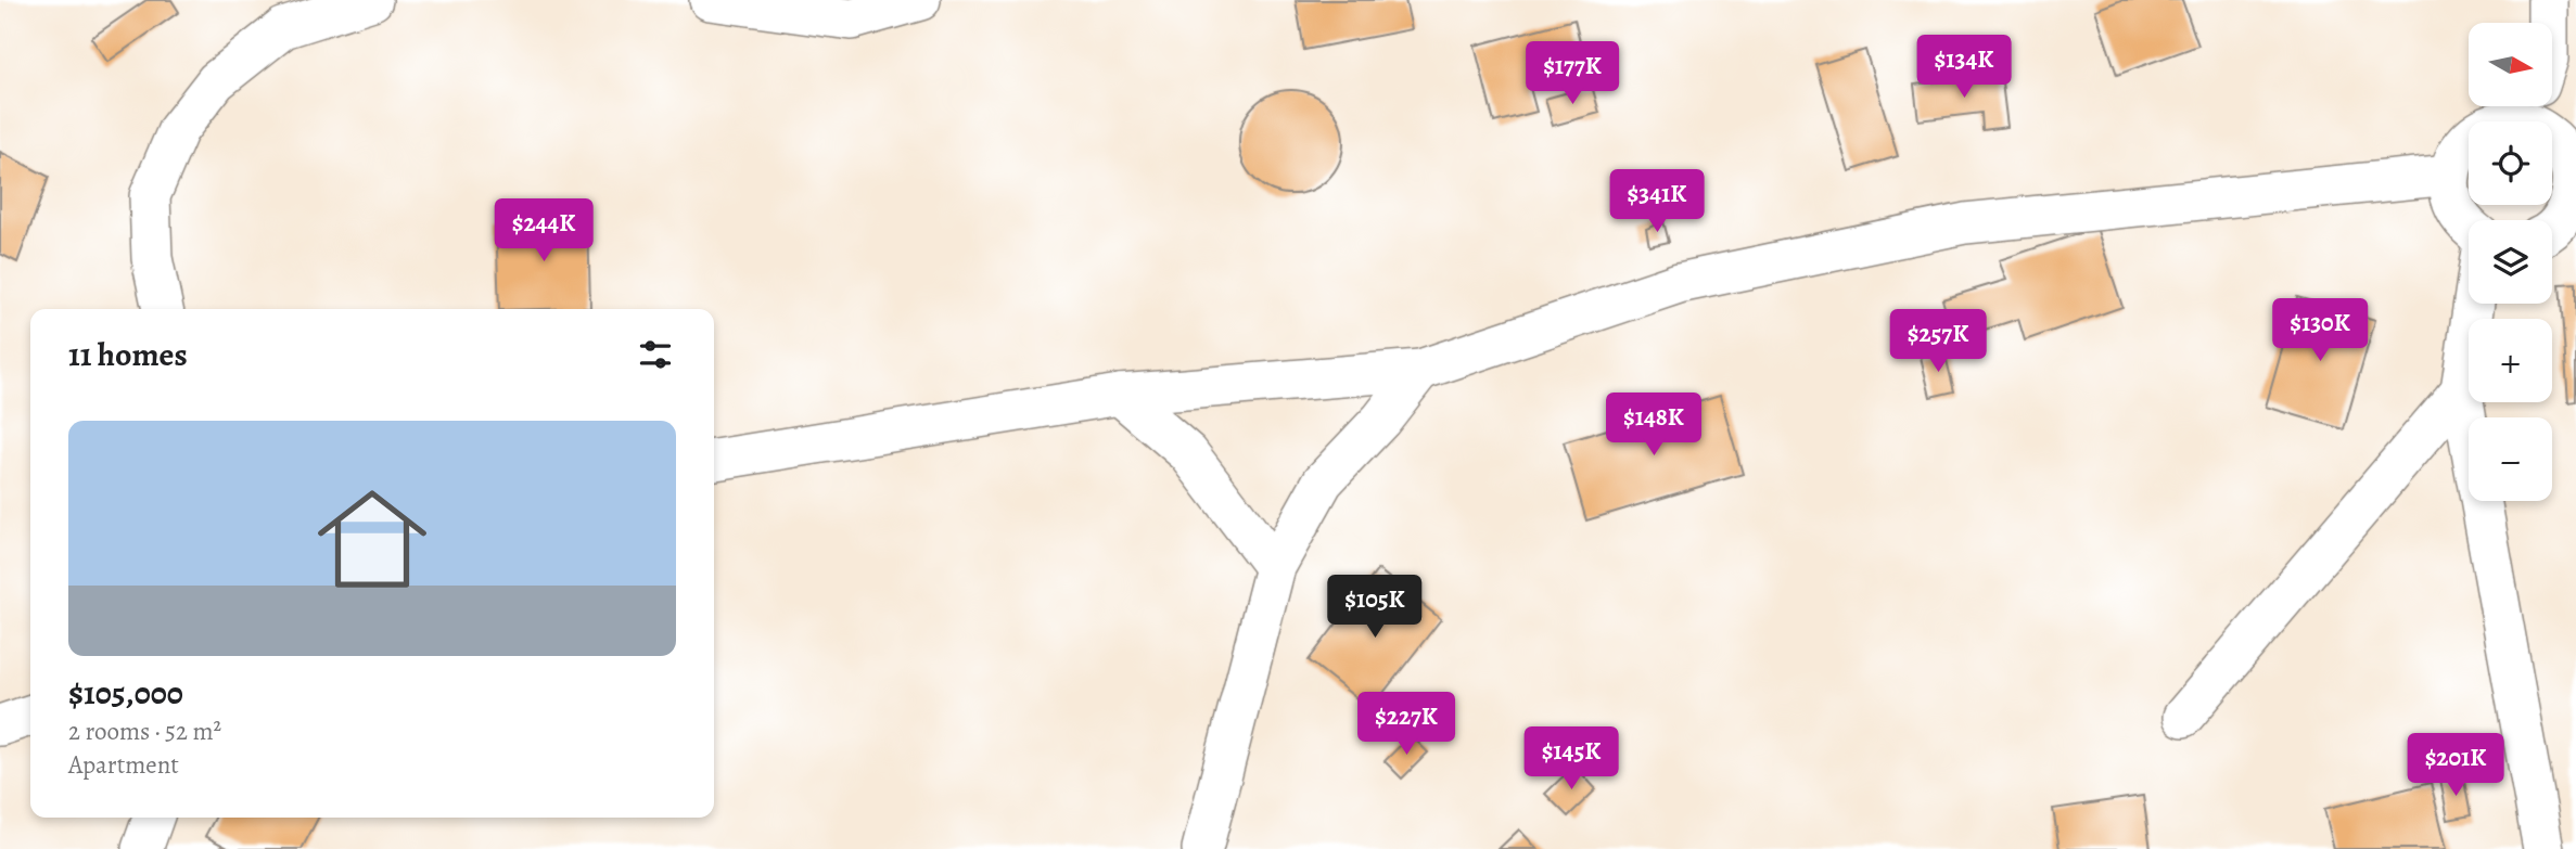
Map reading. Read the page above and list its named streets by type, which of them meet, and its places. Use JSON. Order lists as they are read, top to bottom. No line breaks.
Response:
{"north":"right","page":{"map_buttons":["+","−"],"price":["$134K","$177K","$341K","$244K","$130K","$257K","$148K","$105K","$227K","$145K","$201K"],"heading":"11 homes","list":[{"name":"$105,000","note":"2 rooms · 52 m² · Apartment"}]}}
